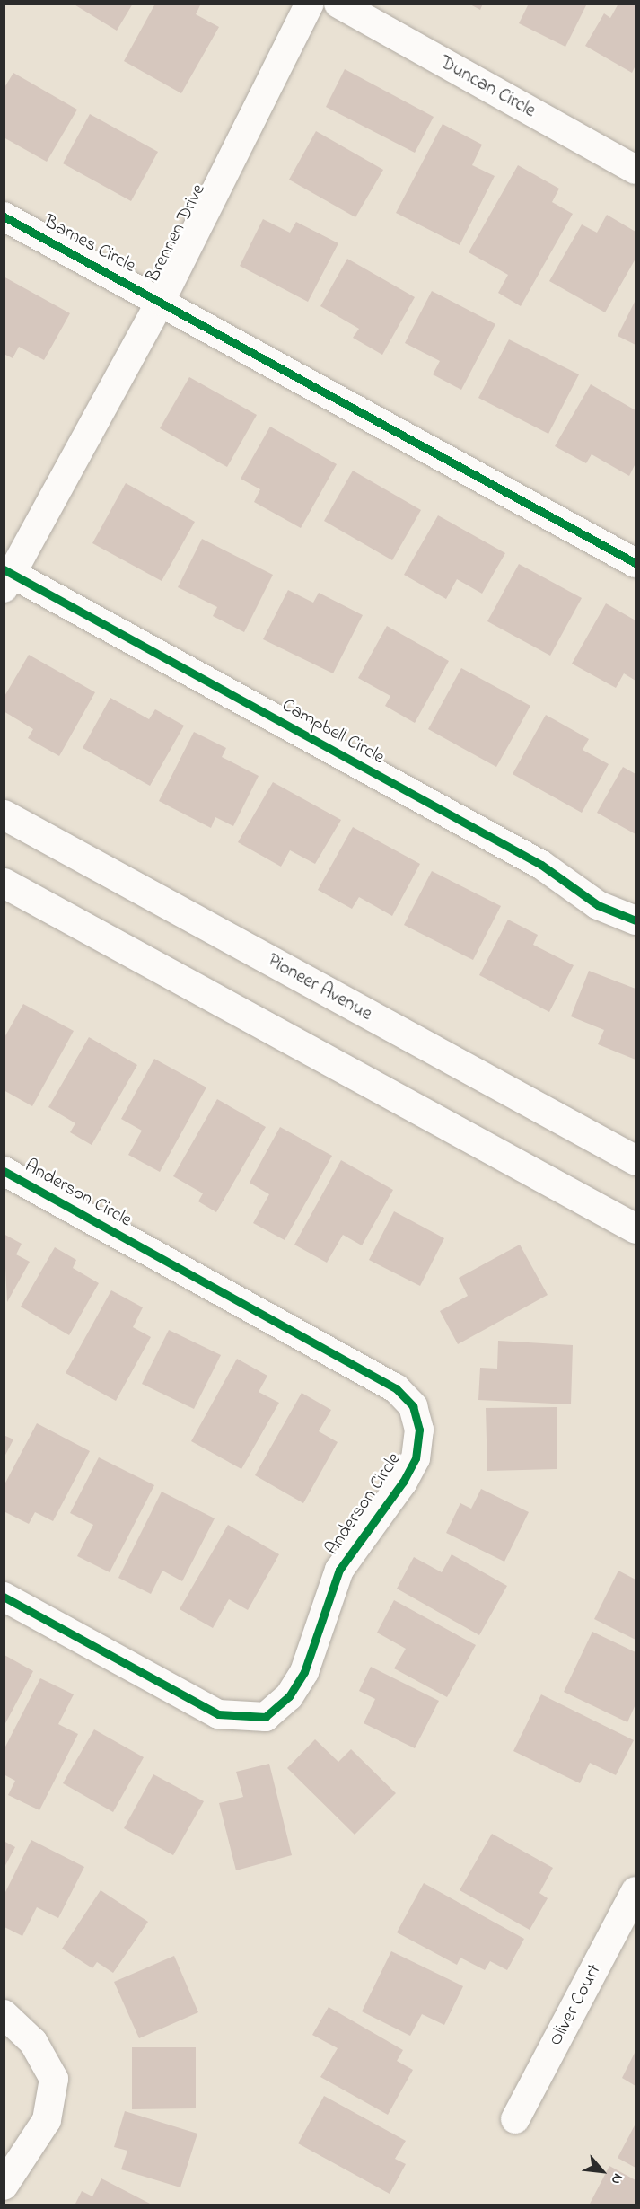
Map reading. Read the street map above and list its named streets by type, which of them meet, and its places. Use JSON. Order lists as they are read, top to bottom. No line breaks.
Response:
{"streets":{"main road":["Pioneer Avenue"],"street":["Duncan Circle","Brennen Drive","Barnes Circle","Campbell Circle","Anderson Circle","Oliver Court"]},"crossings":[["Brennen Drive","Barnes Circle"],["Brennen Drive","Campbell Circle"]],"north":"bottom right"}
